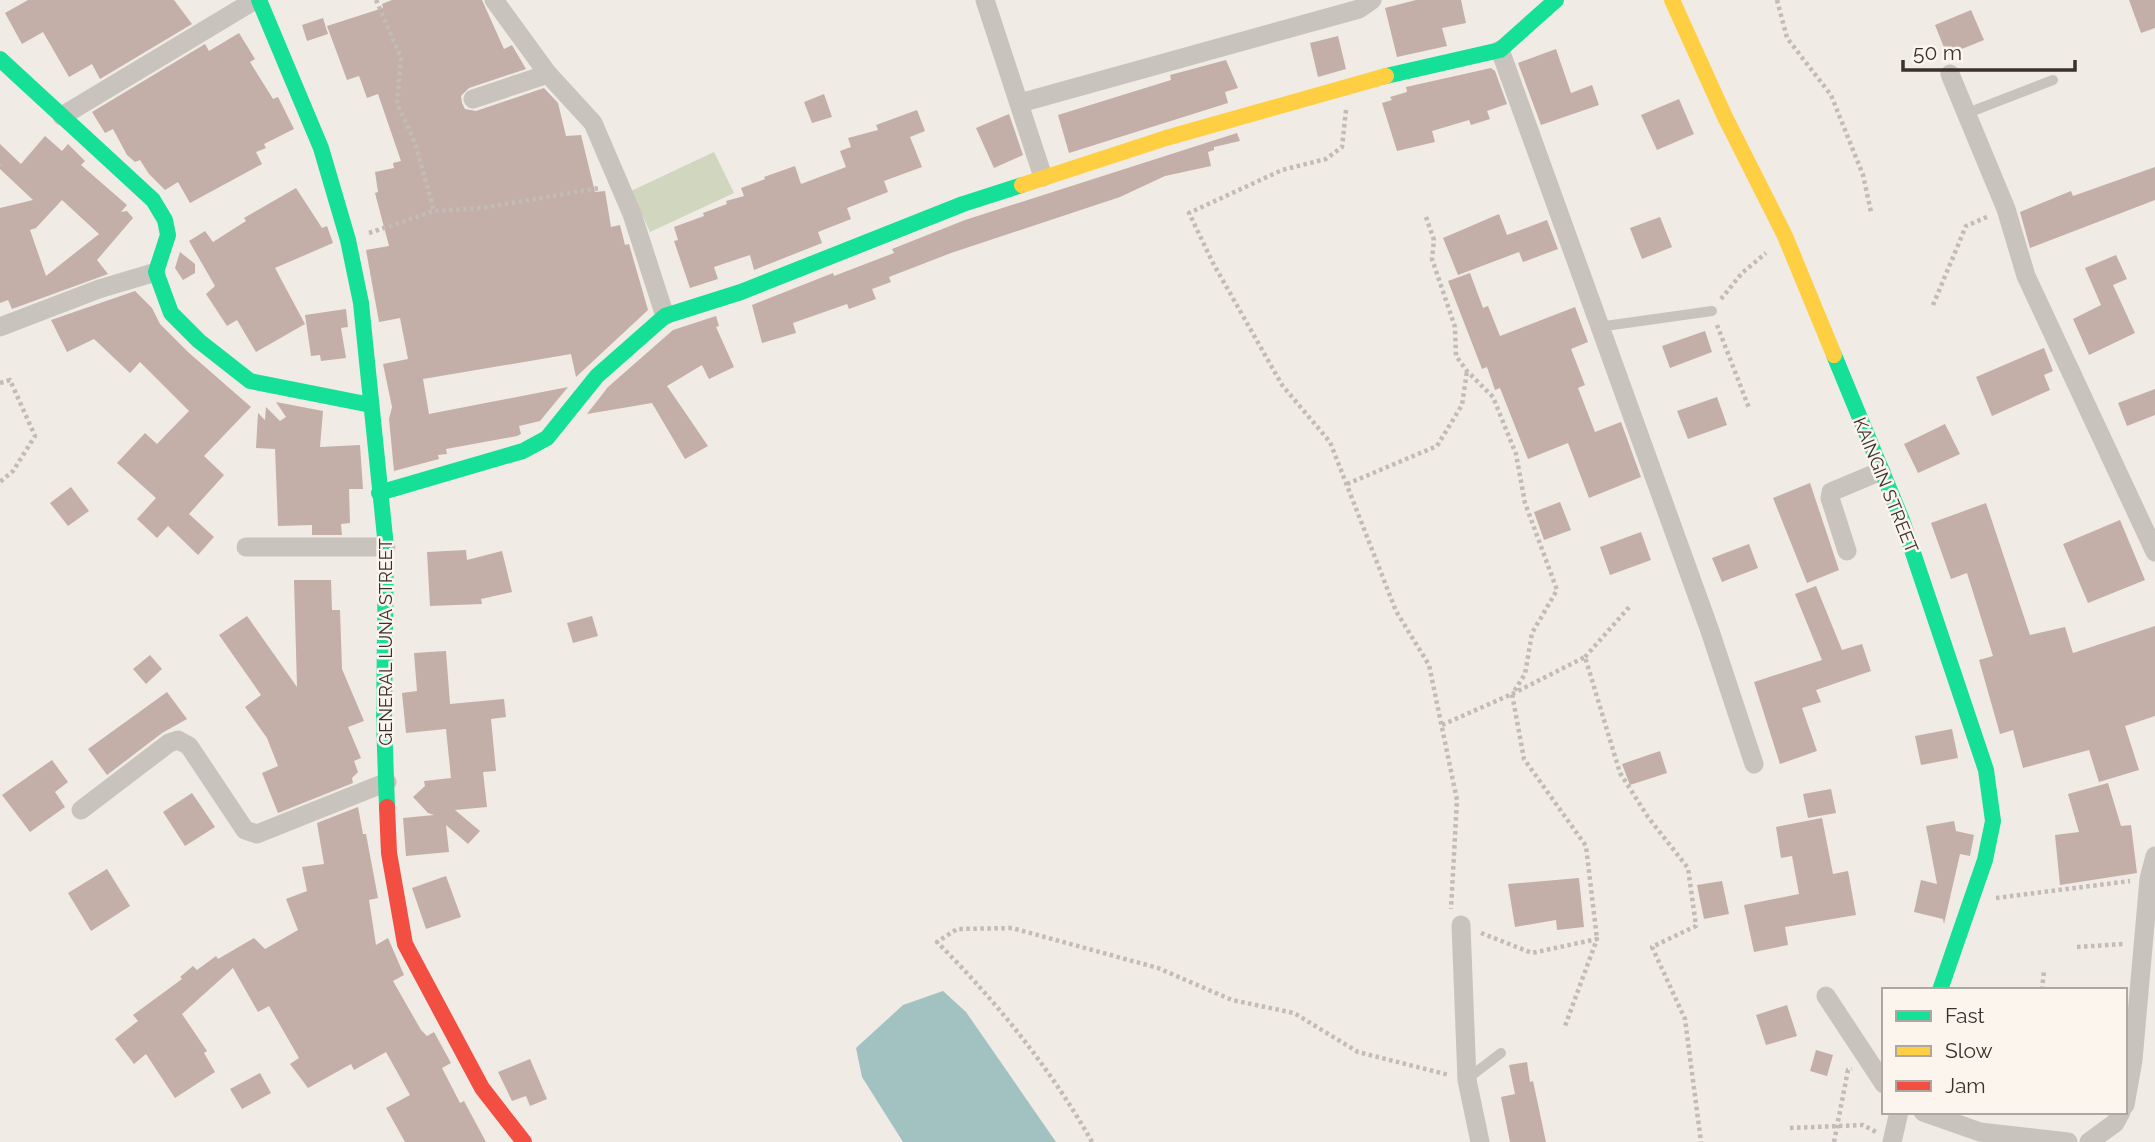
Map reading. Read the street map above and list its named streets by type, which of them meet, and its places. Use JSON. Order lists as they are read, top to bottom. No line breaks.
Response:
{"streets":{"street":["KAINGIN STREET","GENERAL LUNA STREET"]},"legend":["Fast","Slow","Jam"],"scale_bar":"50 m"}
